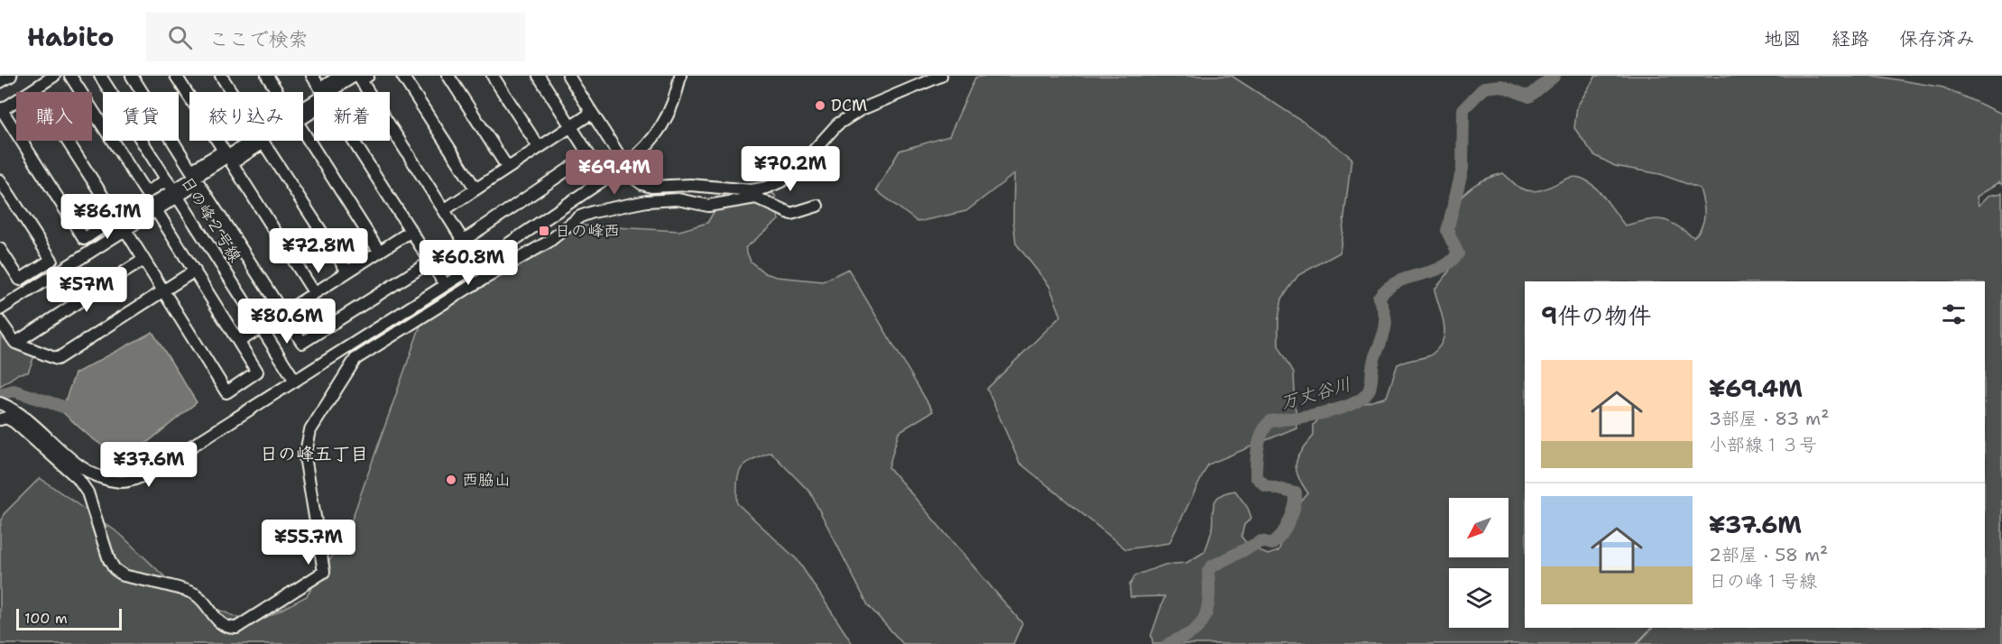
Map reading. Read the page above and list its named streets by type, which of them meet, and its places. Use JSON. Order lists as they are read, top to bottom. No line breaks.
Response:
{"streets":{"street":["日の峰２号線"]},"districts":["日の峰五丁目"],"water":["万丈谷川"],"places":{"other":["DCM","西脇山"],"transit":["日の峰西"]},"scale_bar":"100 m","north":"bottom left","page":{"header":"Habito","search":"ここで検索","nav":["地図","経路","保存済み"],"chip":["購入","賃貸","絞り込み","新着"],"price":["¥70.2M","¥69.4M","¥86.1M","¥72.8M","¥60.8M","¥57M","¥80.6M","¥37.6M","¥55.7M"],"heading":"9件の物件","list":[{"name":"¥69.4M","note":"3部屋 · 83 m² · 小部線１３号"},{"name":"¥37.6M","note":"2部屋 · 58 m² · 日の峰１号線"}],"scale":"100 m"}}
